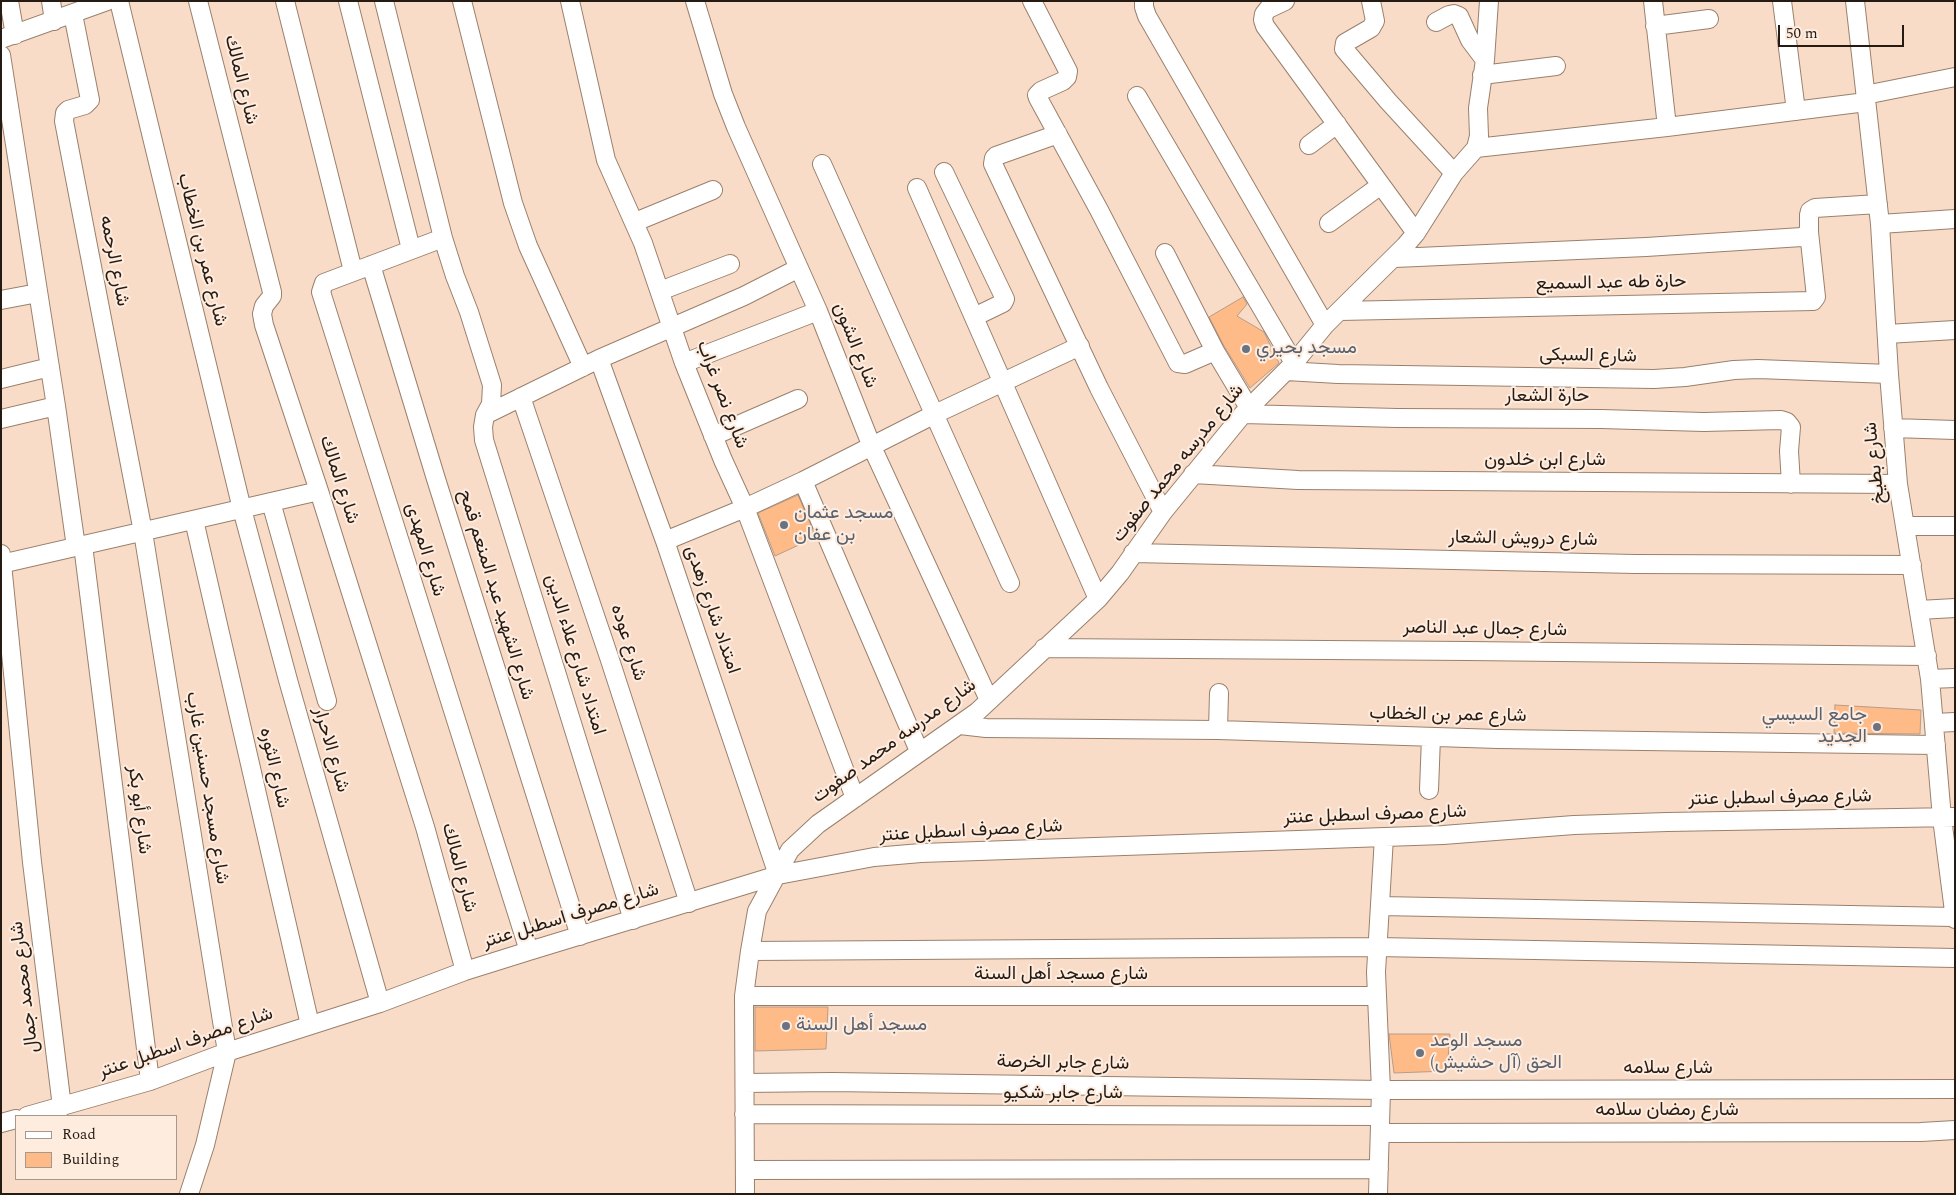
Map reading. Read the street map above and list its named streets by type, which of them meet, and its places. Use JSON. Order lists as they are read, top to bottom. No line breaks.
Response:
{"streets":{"street":["شارع المالك","شارع عمر بن الخطاب","شارع الرحمه","حارة طه عبد السميع","شارع الشون","شارع السبكى","شارع نصر غراب","حارة الشعار","شارع ابن خلدون","شارع بطيخ","شارع مدرسه محمد صفوت","شارع درويش الشعار","شارع المهدى","شارع الشهيد عبد المنعم قمح","امتداد شارع زهدى","شارع جمال عبد الناصر","شارع عوده","امتداد شارع علاء الدين","شارع الاحرار","شارع الثوره","شارع مسجد حسنين غارب","شارع مصرف اسطبل عنتر","شارع أبو بكر","شارع مسجد أهل السنة","شارع محمد جمال","شارع جابر الخرصة","شارع سلامه","شارع جابر شكيو","شارع رمضان سلامه"]},"crossings":[["شارع المالك","شارع مصرف اسطبل عنتر"],["شارع عمر بن الخطاب","شارع بطيخ"],["شارع عمر بن الخطاب","شارع مدرسه محمد صفوت"],["شارع عمر بن الخطاب","شارع الاحرار"],["شارع الرحمه","شارع مسجد حسنين غارب"],["حارة طه عبد السميع","شارع مدرسه محمد صفوت"],["شارع الشون","شارع مدرسه محمد صفوت"],["شارع السبكى","شارع بطيخ"],["شارع السبكى","شارع مدرسه محمد صفوت"],["شارع نصر غراب","شارع مدرسه محمد صفوت"],["حارة الشعار","شارع ابن خلدون"],["حارة الشعار","شارع مدرسه محمد صفوت"],["شارع ابن خلدون","شارع بطيخ"],["شارع ابن خلدون","شارع مدرسه محمد صفوت"],["شارع بطيخ","شارع درويش الشعار"],["شارع بطيخ","شارع جمال عبد الناصر"],["شارع بطيخ","شارع مصرف اسطبل عنتر"],["شارع مدرسه محمد صفوت","شارع درويش الشعار"],["شارع مدرسه محمد صفوت","امتداد شارع زهدى"],["شارع مدرسه محمد صفوت","شارع جمال عبد الناصر"],["شارع مدرسه محمد صفوت","شارع مصرف اسطبل عنتر"],["شارع مدرسه محمد صفوت","شارع مسجد أهل السنة"],["شارع مدرسه محمد صفوت","شارع جابر الخرصة"],["شارع مدرسه محمد صفوت","شارع جابر شكيو"],["شارع المهدى","شارع الشهيد عبد المنعم قمح"],["شارع المهدى","امتداد شارع علاء الدين"],["شارع المهدى","شارع مصرف اسطبل عنتر"],["شارع الشهيد عبد المنعم قمح","شارع مصرف اسطبل عنتر"],["امتداد شارع زهدى","شارع مصرف اسطبل عنتر"],["شارع عوده","شارع مصرف اسطبل عنتر"],["امتداد شارع علاء الدين","شارع مصرف اسطبل عنتر"],["شارع الاحرار","شارع مصرف اسطبل عنتر"],["شارع الثوره","شارع مصرف اسطبل عنتر"],["شارع مسجد حسنين غارب","شارع مصرف اسطبل عنتر"],["شارع مصرف اسطبل عنتر","شارع أبو بكر"],["شارع مصرف اسطبل عنتر","شارع محمد جمال"],["شارع جابر الخرصة","شارع سلامه"],["شارع جابر شكيو","شارع رمضان سلامه"]],"places":["مسجد بحيري","مسجد عثمان بن عفان","جامع السيسي الجديد","مسجد أهل السنة","مسجد الوعد الحق (آل حشيش)"],"legend":["Road","Building"],"scale_bar":"50 m"}
